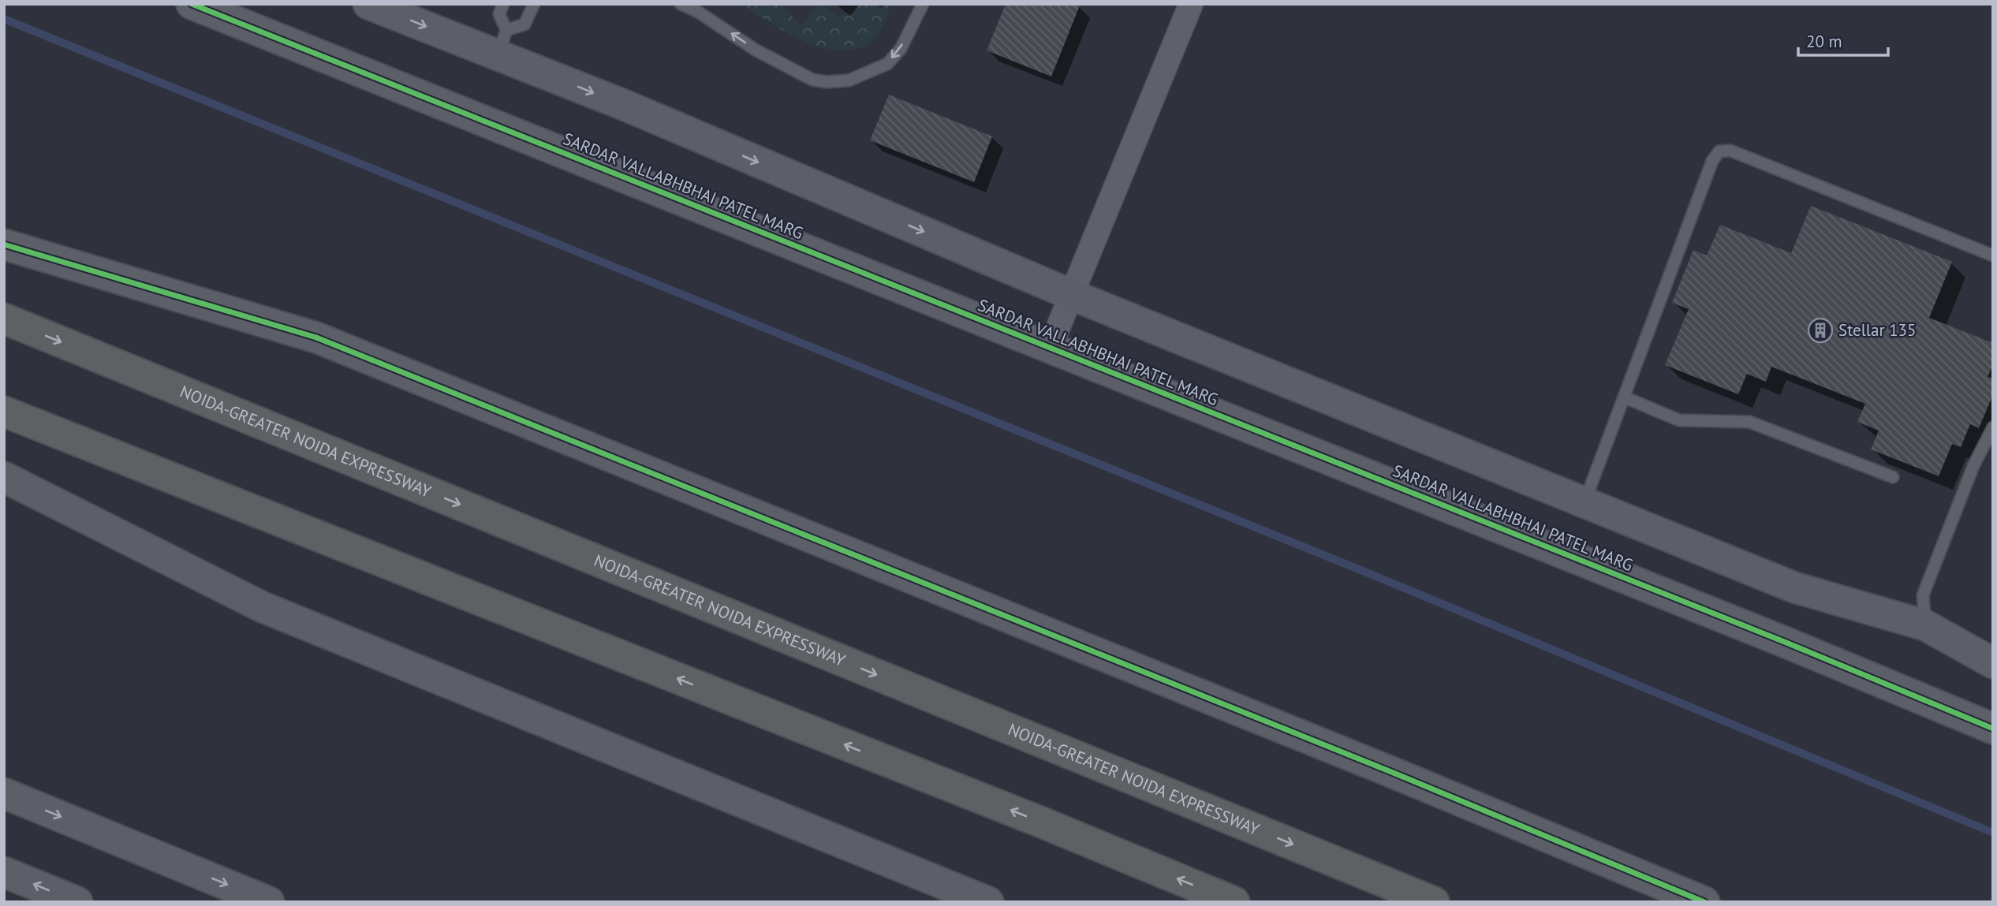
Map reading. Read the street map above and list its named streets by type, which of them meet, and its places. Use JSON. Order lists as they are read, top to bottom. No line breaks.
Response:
{"streets":{"highway":["NOIDA-GREATER NOIDA EXPRESSWAY"],"street":["SARDAR VALLABHBHAI PATEL MARG"]},"places":{"building":["Stellar 135"]},"scale_bar":"20 m"}
